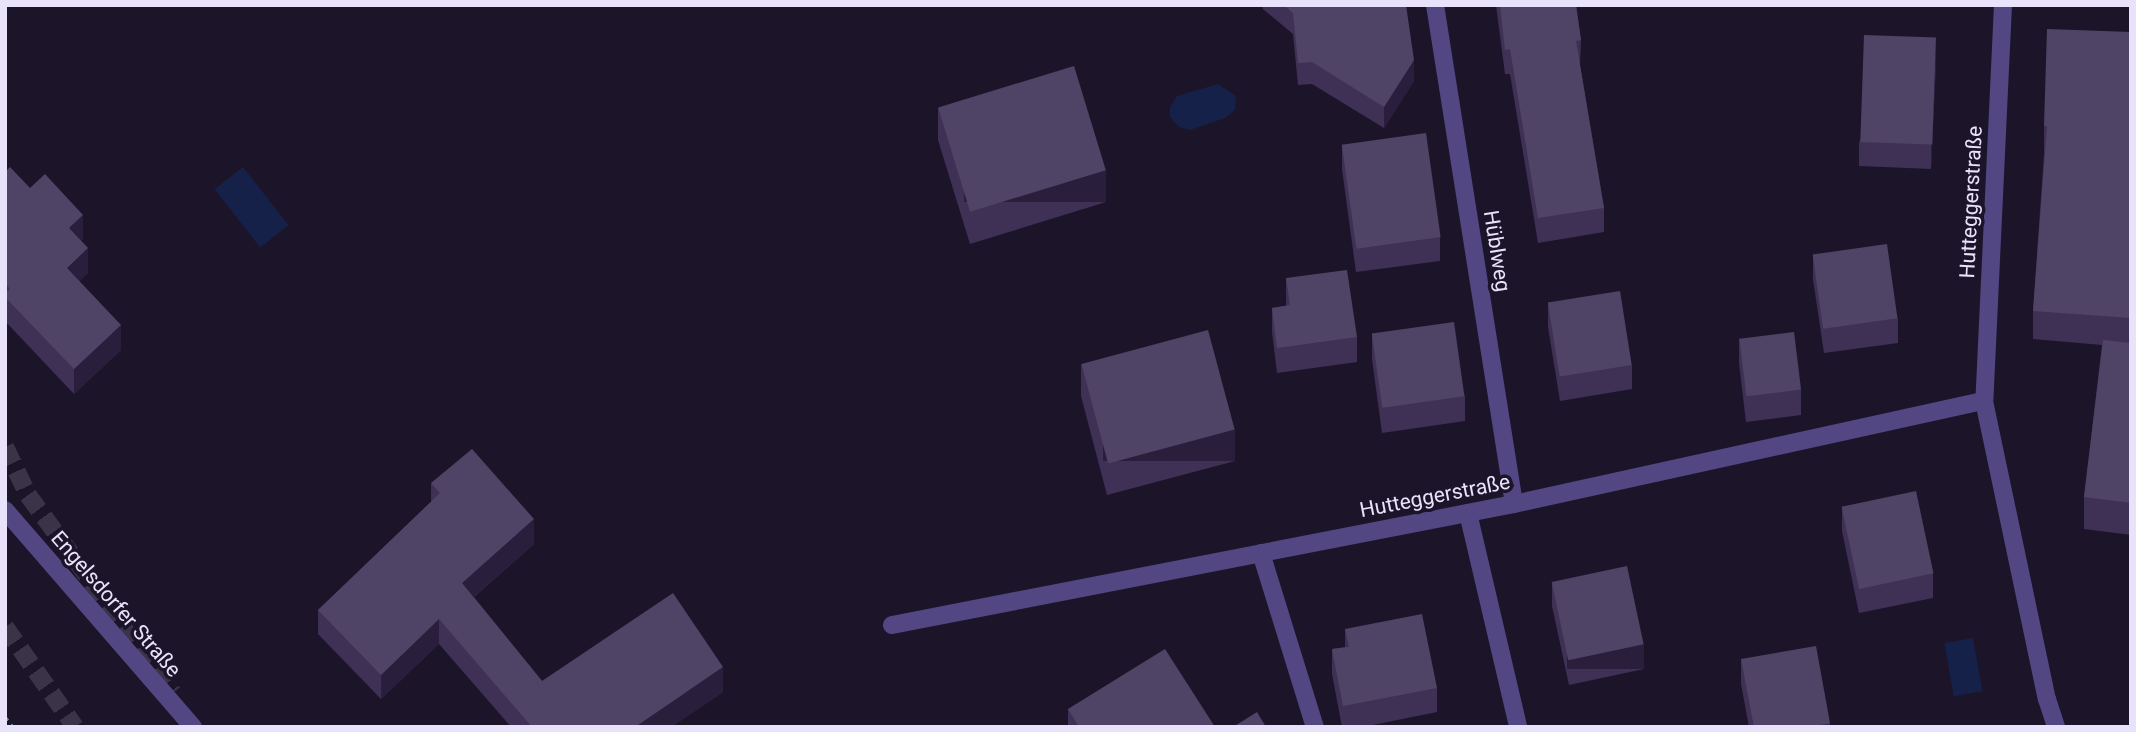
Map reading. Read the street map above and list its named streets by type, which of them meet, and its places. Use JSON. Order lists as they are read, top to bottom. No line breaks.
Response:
{"streets":{"street":["Hutteggerstraße","Hüblweg","Engelsdorfer Straße"]},"crossings":[["Hutteggerstraße","Hüblweg"]]}
